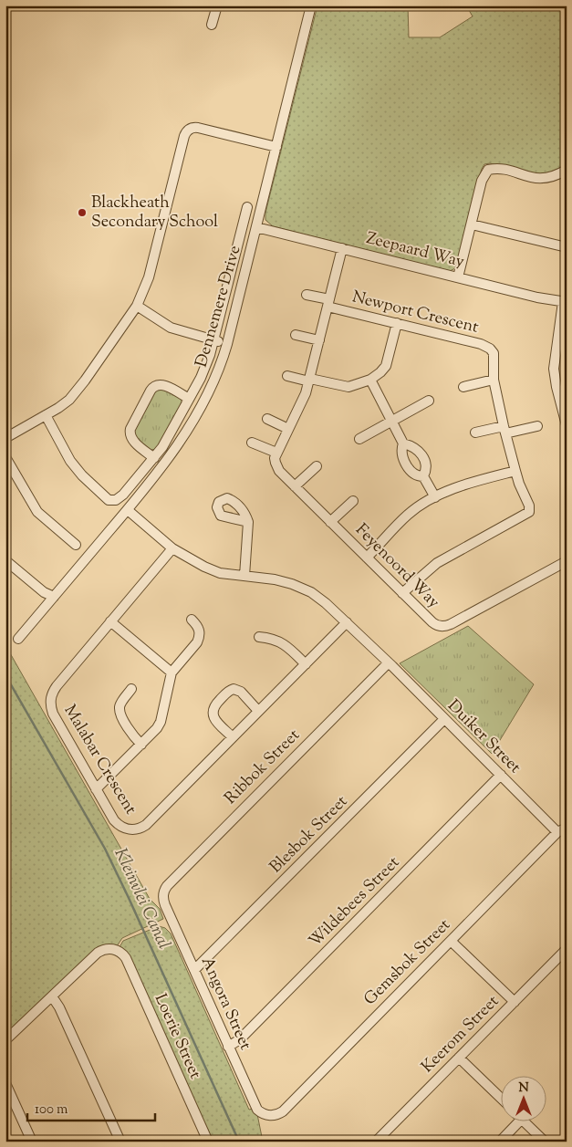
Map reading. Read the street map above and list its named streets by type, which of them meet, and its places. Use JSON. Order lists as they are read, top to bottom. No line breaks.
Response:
{"streets":{"street":["Zeepaard Way","Dennemere Drive","Newport Crescent","Feyenoord Way","Duiker Street","Malabar Crescent","Ribbok Street","Blesbok Street","Wildebees Street","Gemsbok Street","Angora Street","Keerom Street","Loerie Street"]},"crossings":[["Zeepaard Way","Dennemere Drive"],["Dennemere Drive","Duiker Street"],["Newport Crescent","Feyenoord Way"],["Duiker Street","Malabar Crescent"],["Duiker Street","Ribbok Street"],["Duiker Street","Blesbok Street"],["Duiker Street","Wildebees Street"],["Duiker Street","Gemsbok Street"],["Ribbok Street","Angora Street"],["Blesbok Street","Angora Street"],["Wildebees Street","Angora Street"],["Gemsbok Street","Angora Street"]],"water":["Kleinvlei Canal"],"places":["Blackheath Secondary School"],"scale_bar":"100 m","north":"top"}
